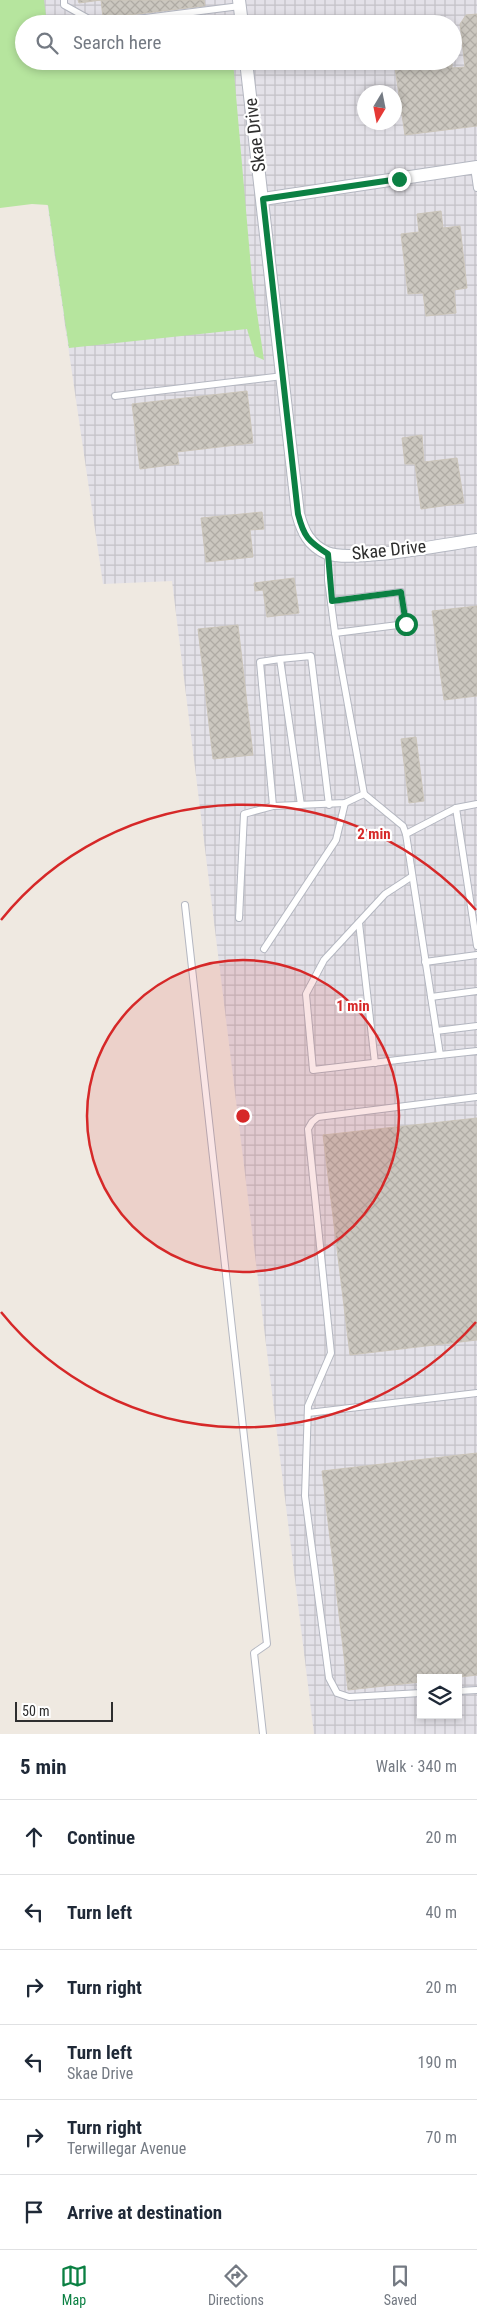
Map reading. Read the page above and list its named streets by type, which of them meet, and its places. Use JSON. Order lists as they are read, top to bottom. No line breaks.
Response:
{"streets":{"street":["Skae Drive"]},"scale_bar":"50 m","north":"bottom","page":{"search":"Search here","scale":"50 m","heading":["5 min","Walk · 340 m"],"list":[["Continue","20 m"],["Turn left","40 m"],["Turn right","20 m"],["Turn left","Skae Drive","190 m"],["Turn right","Terwillegar Avenue","70 m"],"Arrive at destination"],"nav":["Map","Directions","Saved"]},"rings":["2 min","1 min"]}
